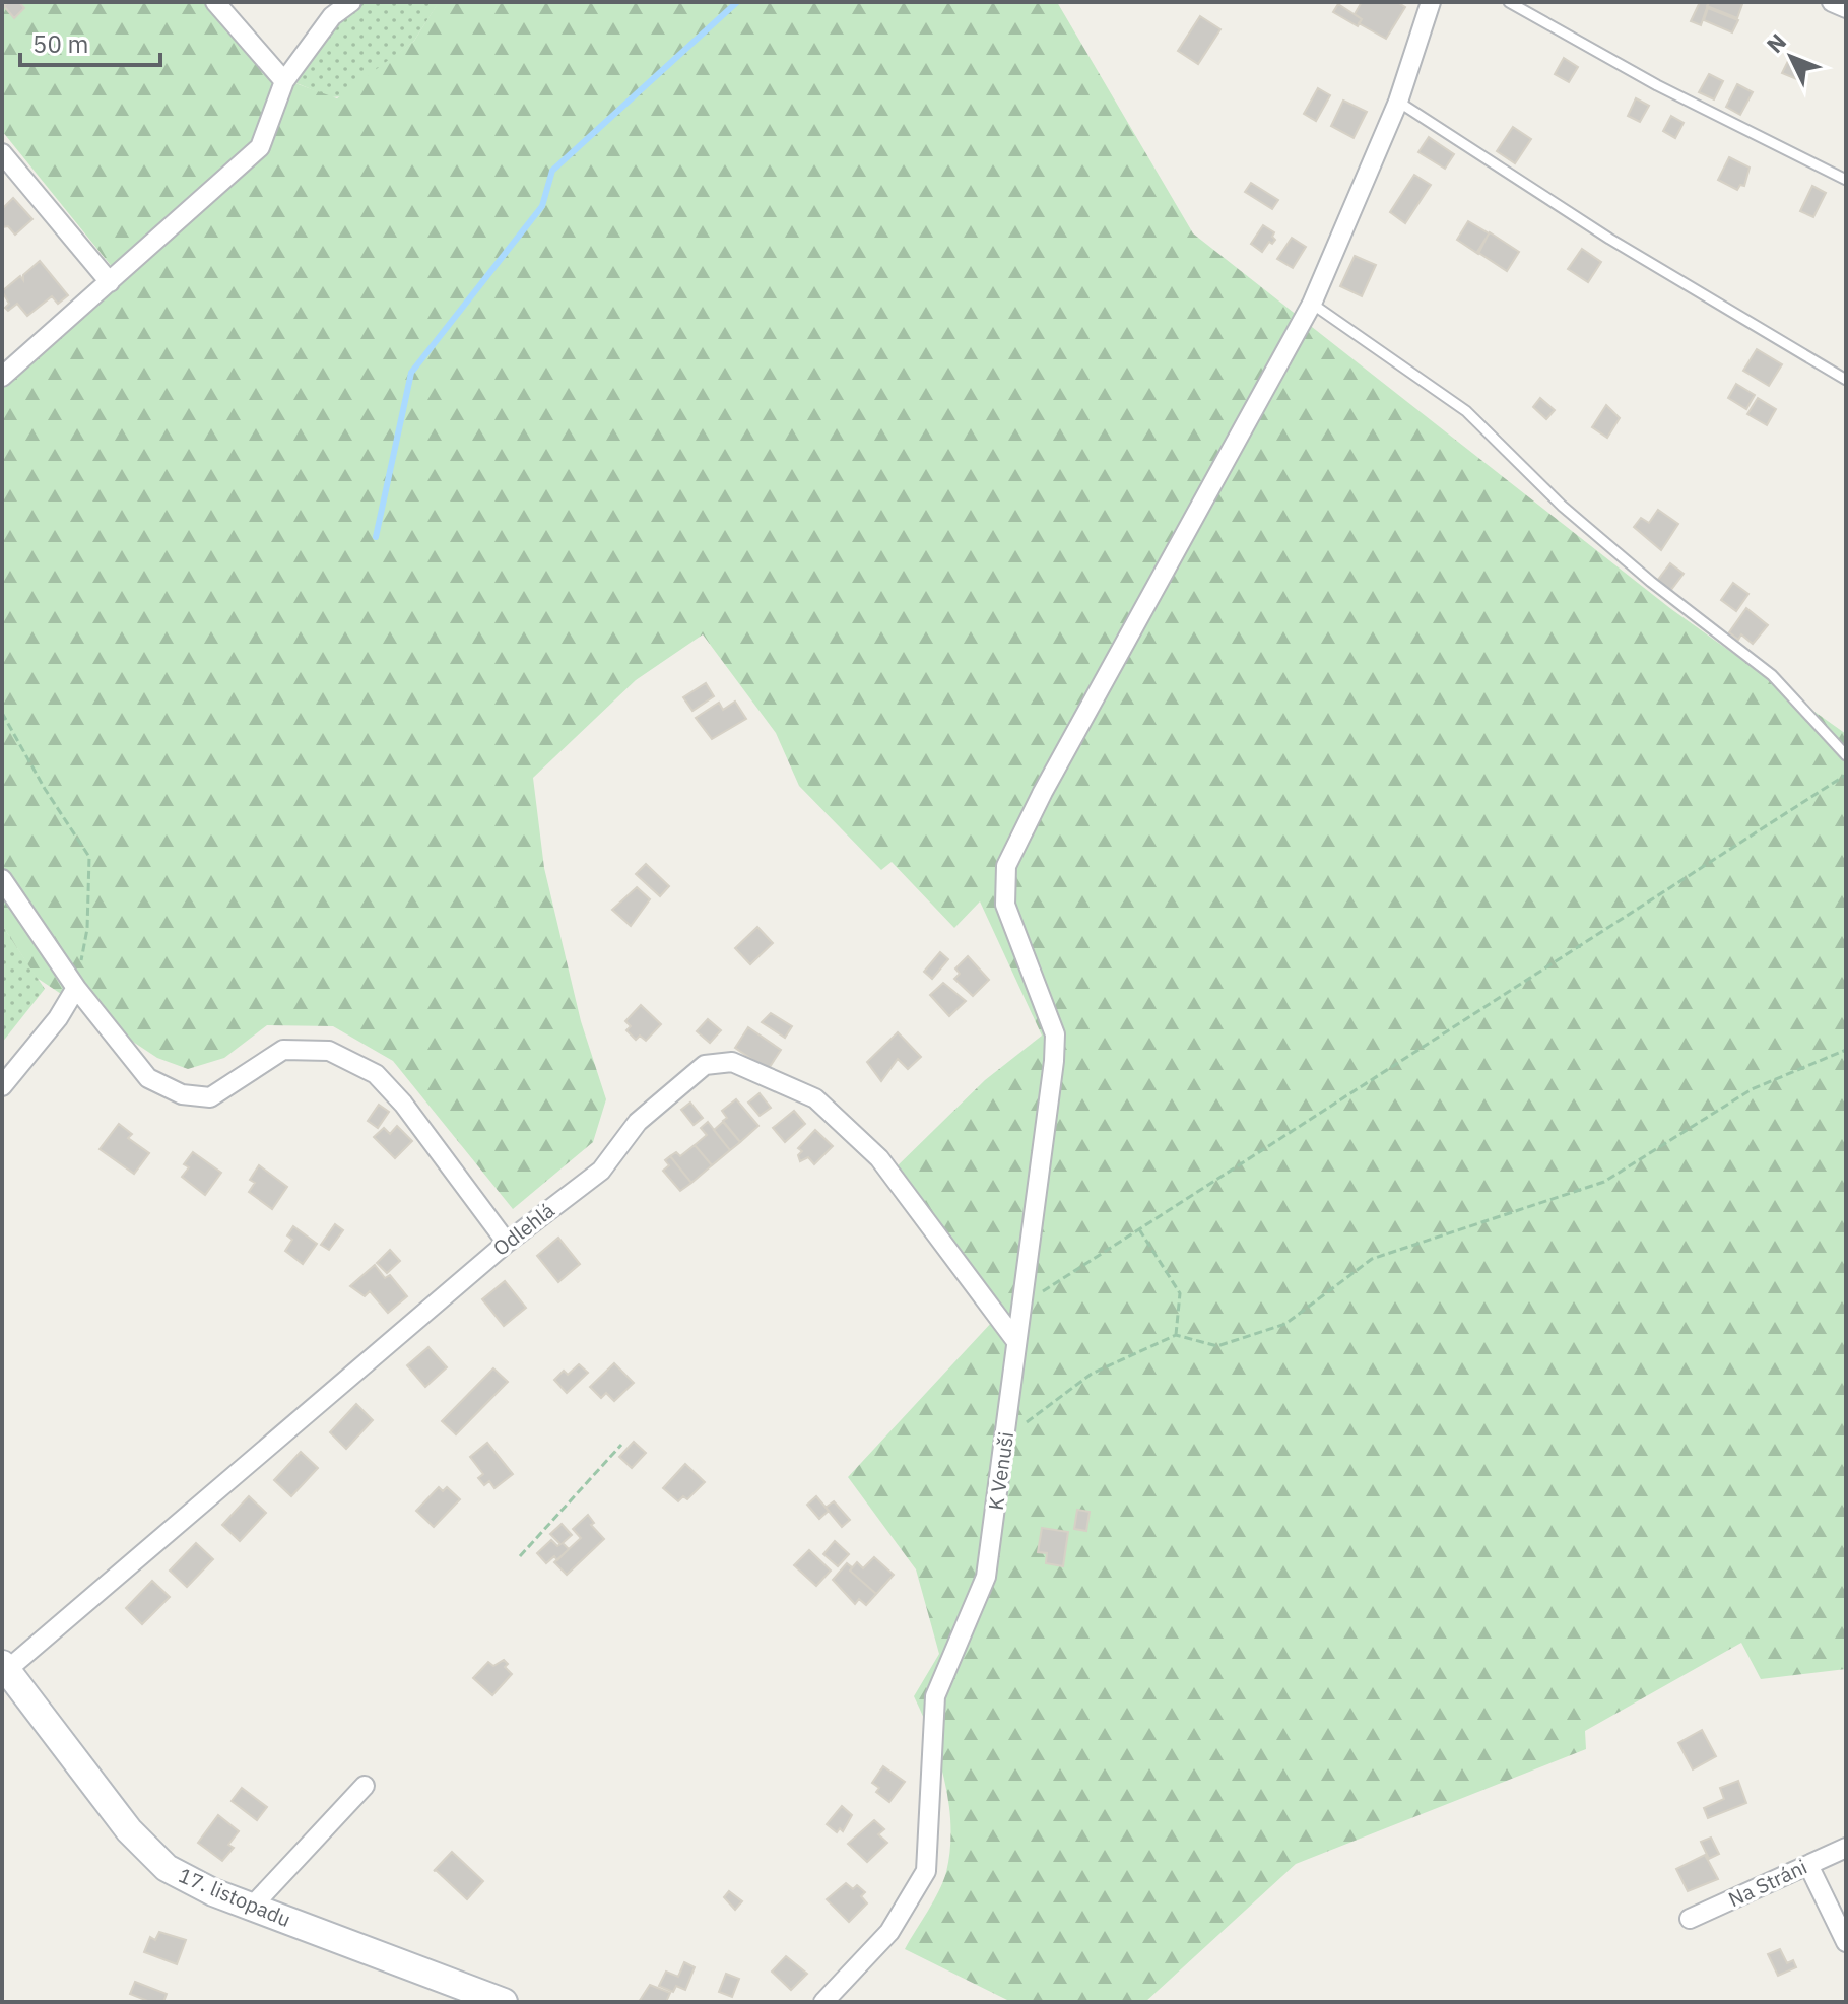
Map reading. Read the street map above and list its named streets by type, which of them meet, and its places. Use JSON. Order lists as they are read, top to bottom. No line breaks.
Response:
{"streets":{"main road":["17. listopadu"],"street":["Odlehlá","K Venuši","Na Stráni"]},"crossings":[["Odlehlá","K Venuši"],["Odlehlá","17. listopadu"]],"scale_bar":"50 m","north":"top left"}
